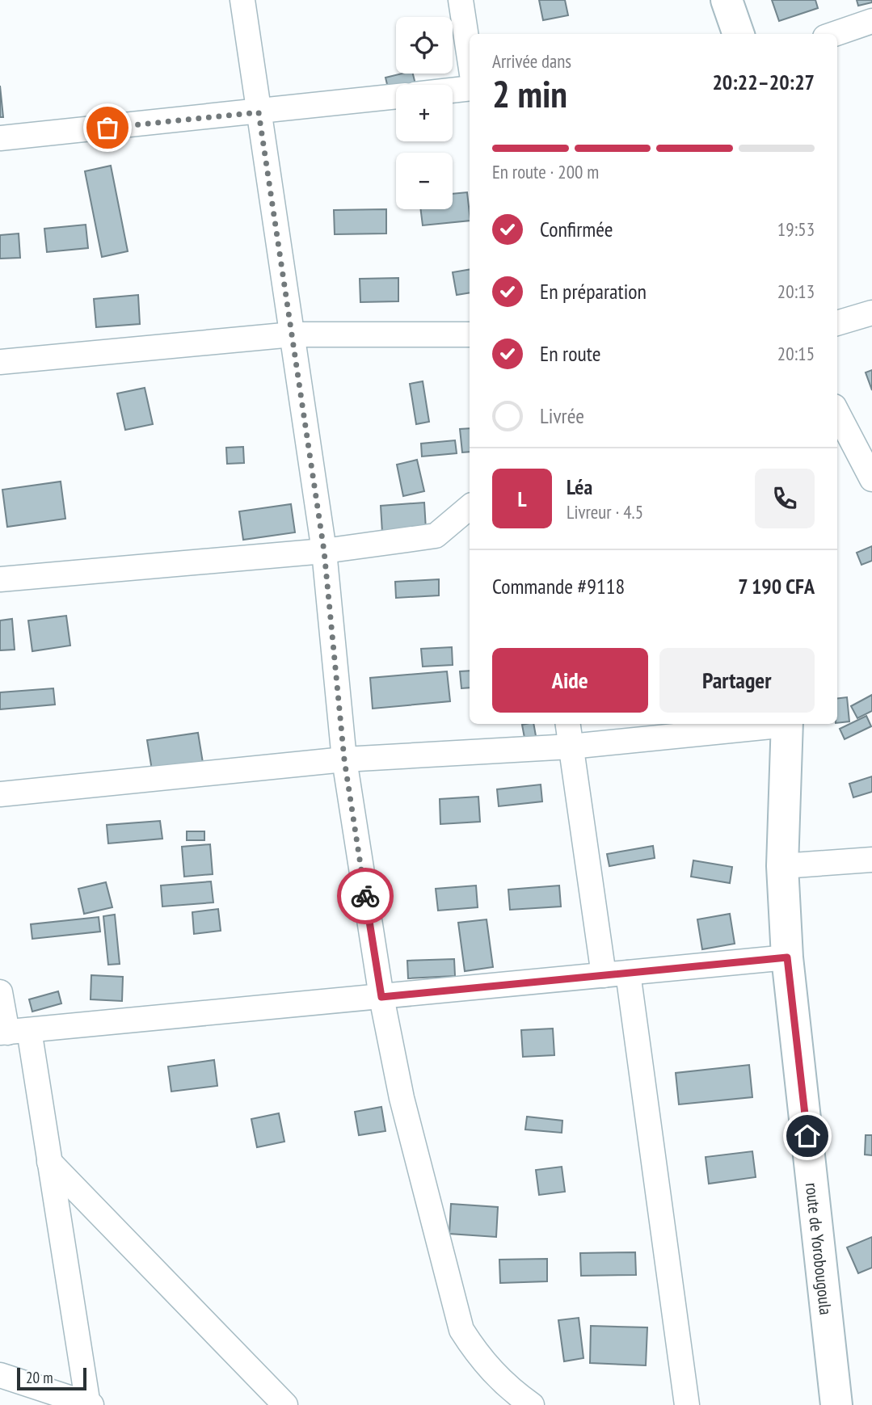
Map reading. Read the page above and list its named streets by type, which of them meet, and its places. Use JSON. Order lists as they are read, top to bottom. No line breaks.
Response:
{"streets":{"main road":["route de Yorobougoula"]},"scale_bar":"20 m","page":{"map_buttons":["+","−"],"heading":["2 min","Arrivée dans","20:22–20:27"],"panel":["Léa","Livreur · 4.5","Commande #9118","7 190 CFA"],"bar":"En route · 200 m","list":[["Confirmée","19:53"],["En préparation","20:13"],["En route","20:15"],"Livrée"],"round":"L","buttons":["Aide","Partager"],"scale":"20 m"}}
